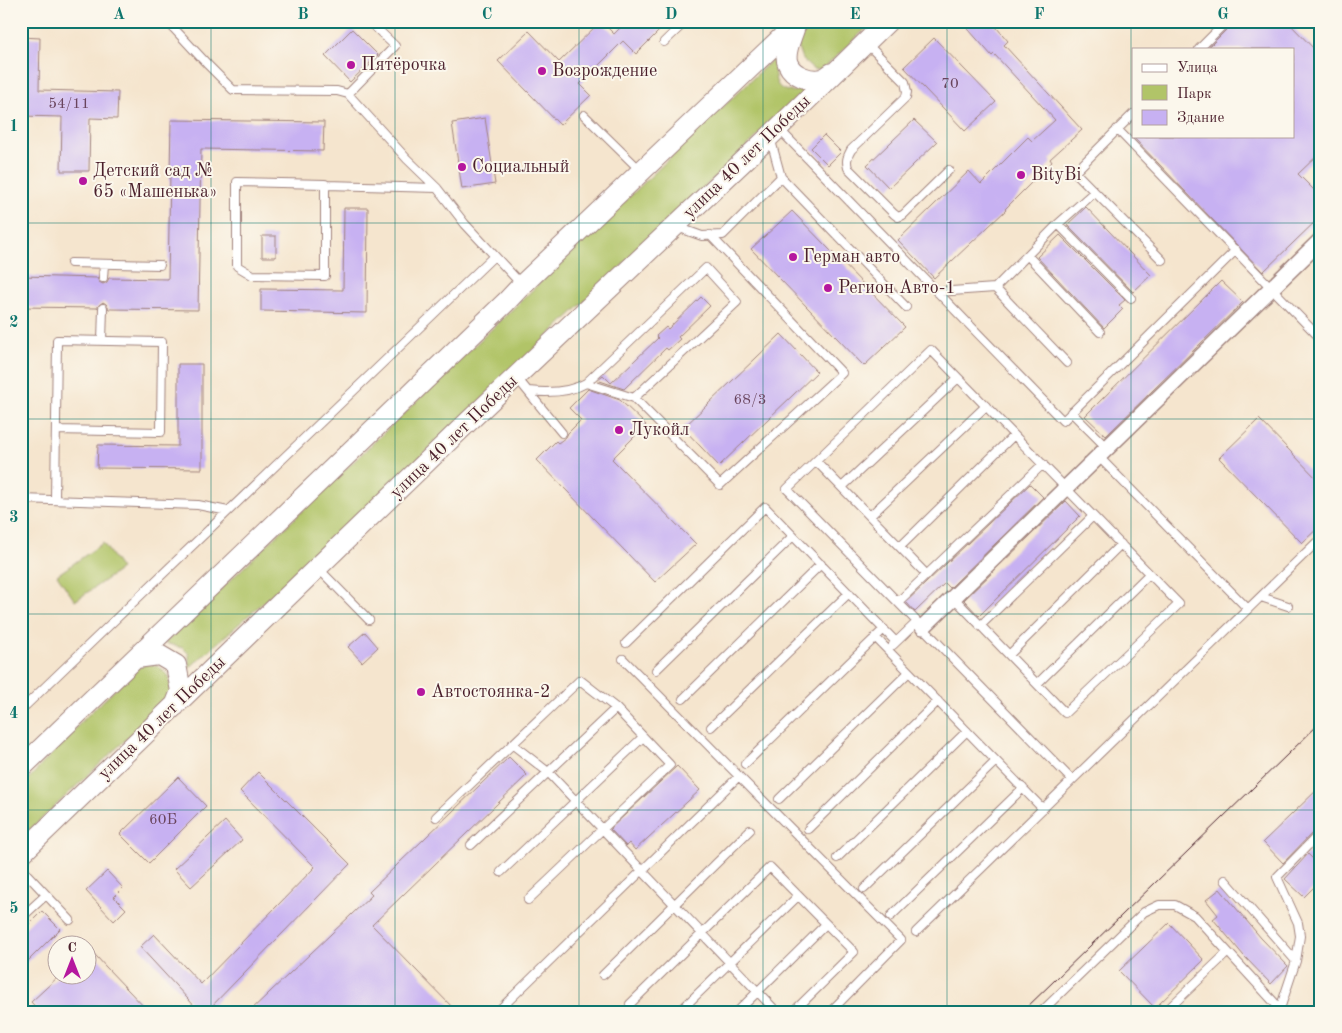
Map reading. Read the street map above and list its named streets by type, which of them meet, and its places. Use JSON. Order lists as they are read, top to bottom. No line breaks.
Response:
{"streets":{"street":["улица 40 лет Победы"]},"places":["Пятёрочка","Возрождение","Социальный","BityBi","Детский сад № 65 «Машенька»","Герман авто","Регион Авто-1","Лукойл","Автостоянка-2"],"house_numbers":["70","54/11","68/3","60Б"],"legend":["Улица","Парк","Здание"],"north":"top","grid":{"columns":["A","B","C","D","E","F","G"],"rows":["1","2","3","4","5"]}}
